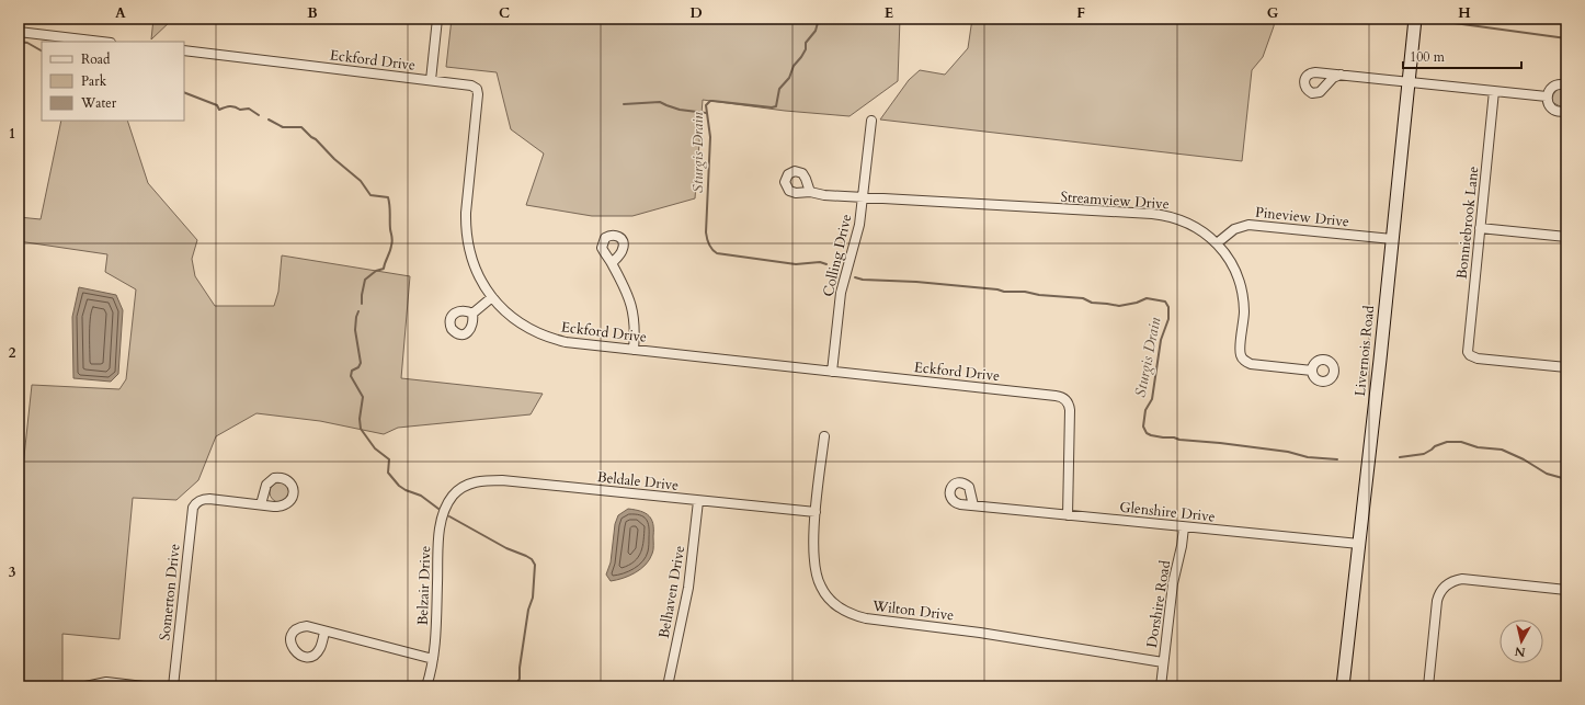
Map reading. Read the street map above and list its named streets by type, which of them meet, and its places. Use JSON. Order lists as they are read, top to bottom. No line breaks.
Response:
{"streets":{"main road":["Livernois Road"],"street":["Eckford Drive","Streamview Drive","Pineview Drive","Bonniebrook Lane","Colling Drive","Beldale Drive","Glenshire Drive","Belzair Drive","Somerton Drive","Belhaven Drive","Dorshire Road","Wilton Drive"]},"crossings":[["Eckford Drive","Colling Drive"],["Eckford Drive","Glenshire Drive"],["Streamview Drive","Pineview Drive"],["Streamview Drive","Colling Drive"],["Pineview Drive","Livernois Road"],["Livernois Road","Glenshire Drive"],["Beldale Drive","Belzair Drive"],["Beldale Drive","Belhaven Drive"],["Beldale Drive","Wilton Drive"],["Glenshire Drive","Dorshire Road"],["Dorshire Road","Wilton Drive"]],"water":["Sturgis Drain"],"legend":["Road","Park","Water"],"scale_bar":"100 m","north":"bottom","grid":{"columns":["A","B","C","D","E","F","G","H"],"rows":["1","2","3"]}}
